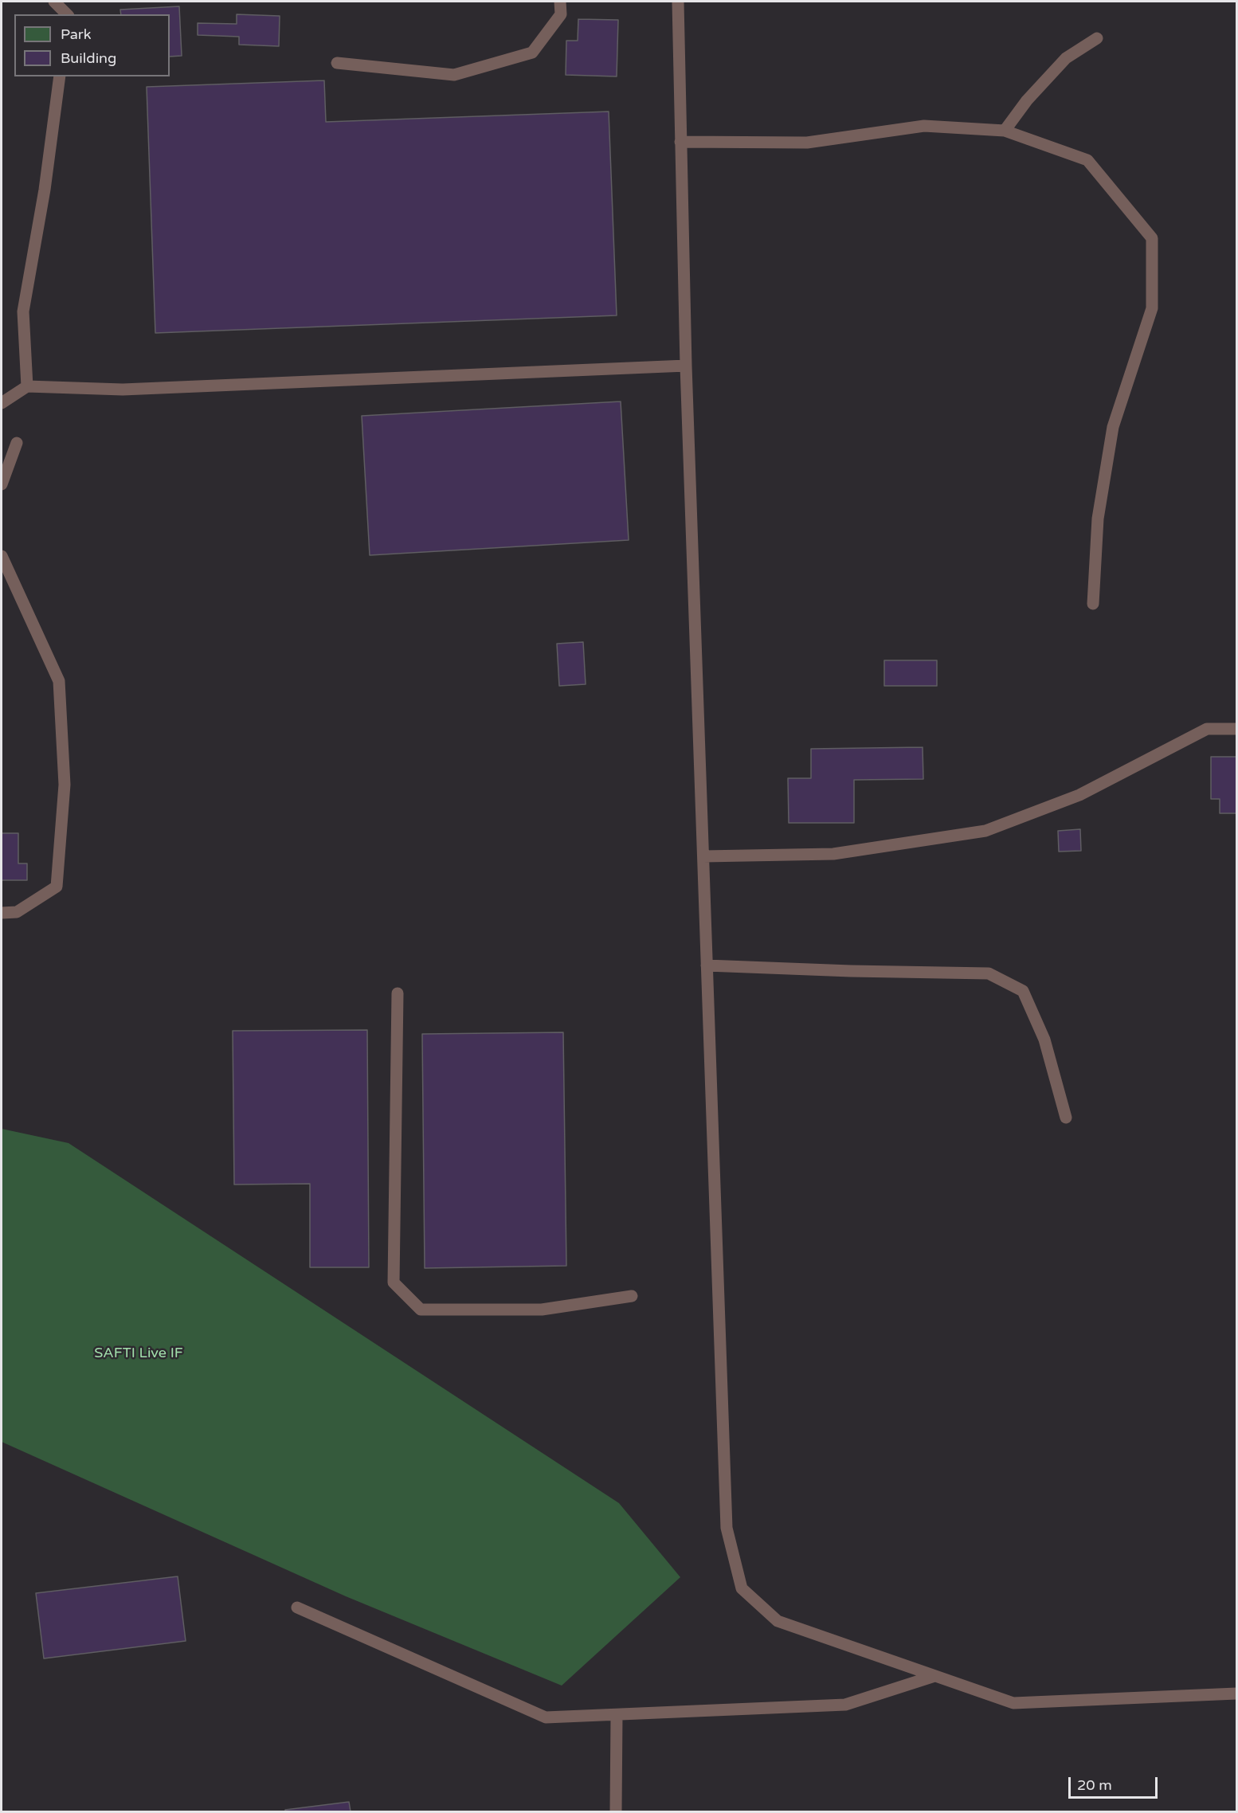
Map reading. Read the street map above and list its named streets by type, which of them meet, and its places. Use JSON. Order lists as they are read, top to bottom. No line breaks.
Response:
{"parks":["SAFTI Live IF"],"legend":["Park","Building"],"scale_bar":"20 m"}
